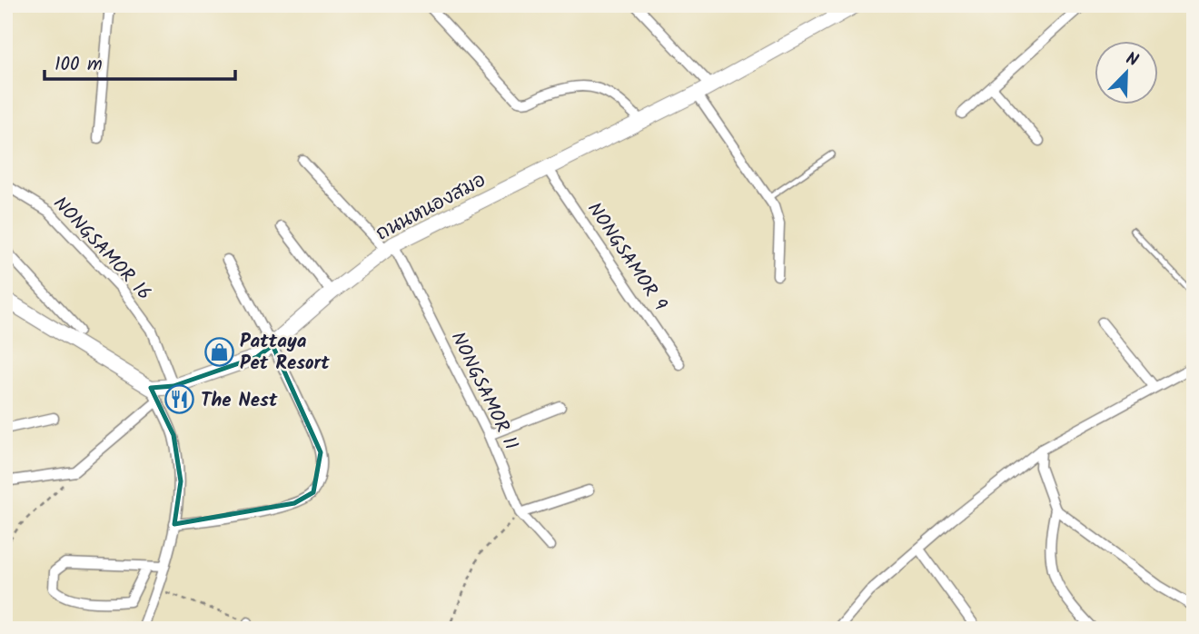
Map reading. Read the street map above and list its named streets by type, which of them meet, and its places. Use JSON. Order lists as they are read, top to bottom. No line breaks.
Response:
{"streets":{"street":["ถนนหนองสมอ","NONGSAMOR 16","NONGSAMOR 9","NONGSAMOR 11"]},"crossings":[["ถนนหนองสมอ","NONGSAMOR 16"],["ถนนหนองสมอ","NONGSAMOR 9"],["ถนนหนองสมอ","NONGSAMOR 11"]],"places":{"shop":["Pattaya Pet Resort"],"restaurant":["The Nest"]},"scale_bar":"100 m","north":"top right"}
